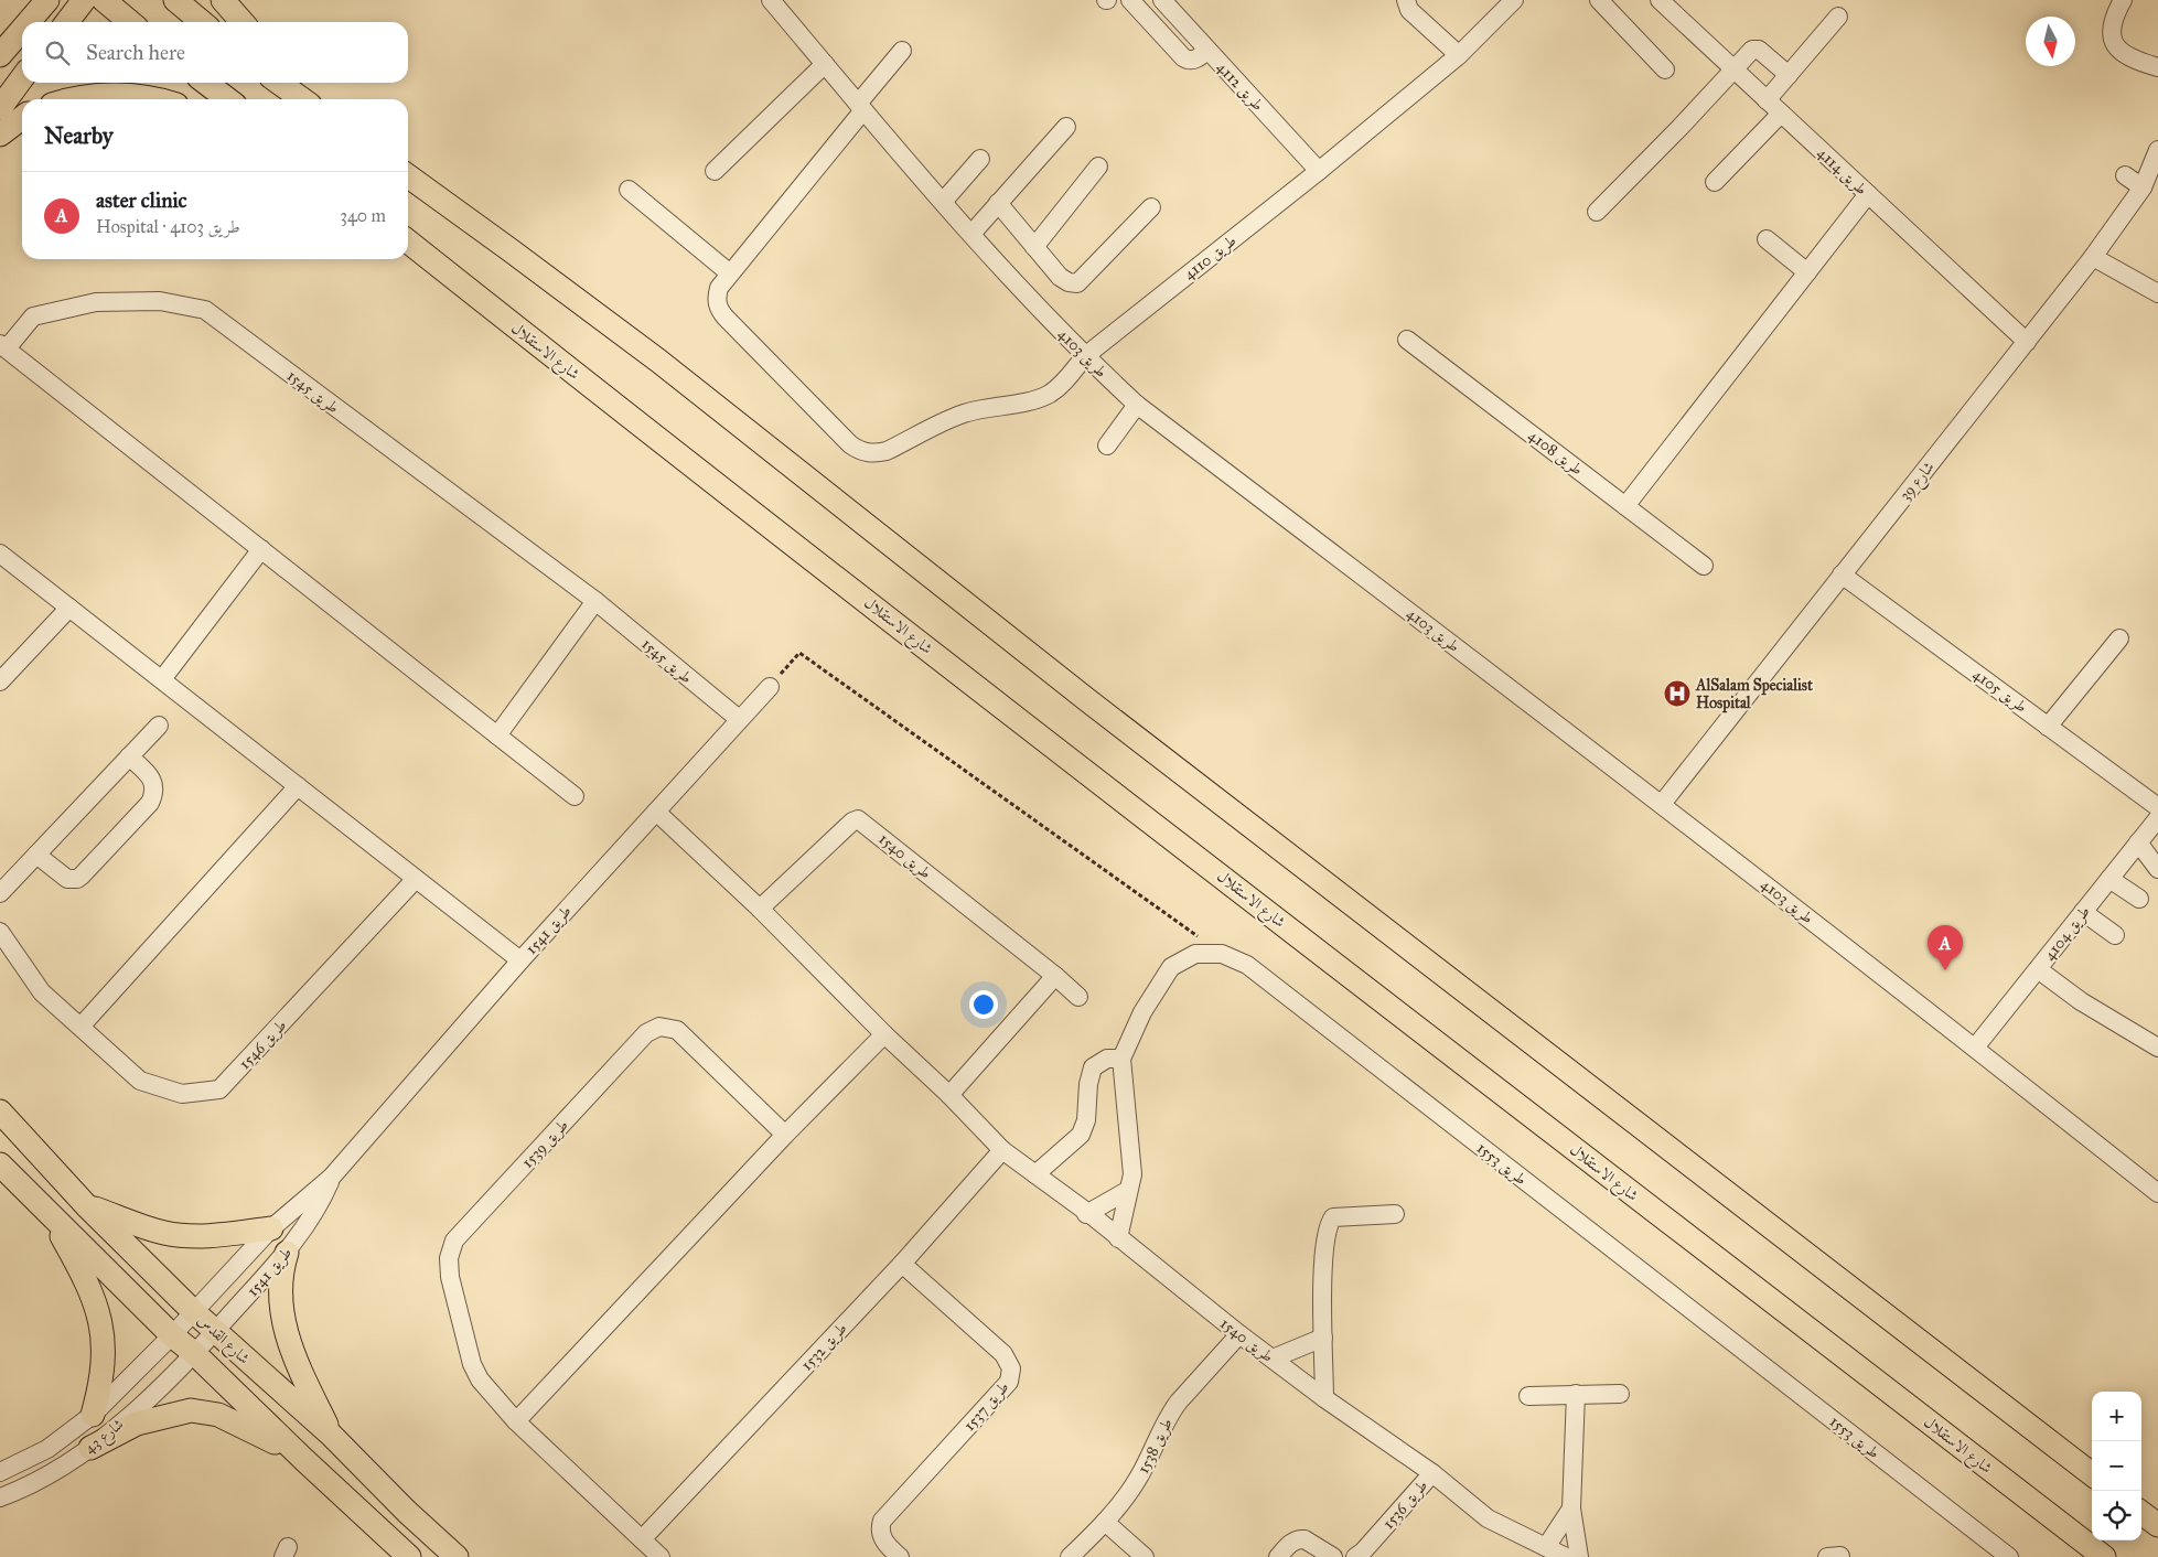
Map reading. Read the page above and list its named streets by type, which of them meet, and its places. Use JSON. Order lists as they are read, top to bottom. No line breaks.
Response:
{"streets":{"main road":["شارع الاستقلال","شارع القدس"],"street":["طريق 4112","طريق 4114","طريق 4110","طريق 4103","طريق 1545","طريق 4108","شارع 39","طريق 4105","طريق 1540","طريق 1541","طريق 4104","طريق 1546","طريق 1539","طريق 1553","طريق 1532","طريق 1537","شارع 43","طريق 1538","طريق 1536"]},"crossings":[["طريق 4112","طريق 4110"],["طريق 4114","شارع 39"],["طريق 4110","طريق 4103"],["طريق 4103","شارع 39"],["طريق 4103","طريق 4104"],["طريق 1545","طريق 1541"],["شارع 39","طريق 4105"],["طريق 1540","طريق 1541"],["طريق 1540","طريق 1553"],["طريق 1540","طريق 1532"],["طريق 1540","طريق 1538"],["طريق 1540","طريق 1536"],["طريق 1541","شارع القدس"],["طريق 1541","شارع 43"],["طريق 1539","طريق 1532"],["شارع القدس","شارع 43"],["طريق 1532","طريق 1537"]],"places":{"hospital":["AlSalam Specialist Hospital"]},"north":"bottom","page":{"search":"Search here","heading":"Nearby","list":[{"mark":"A","name":"aster clinic","note":"Hospital · طريق 4103","value":"340 m"}],"pins":"A","map_buttons":["+","−"]}}
